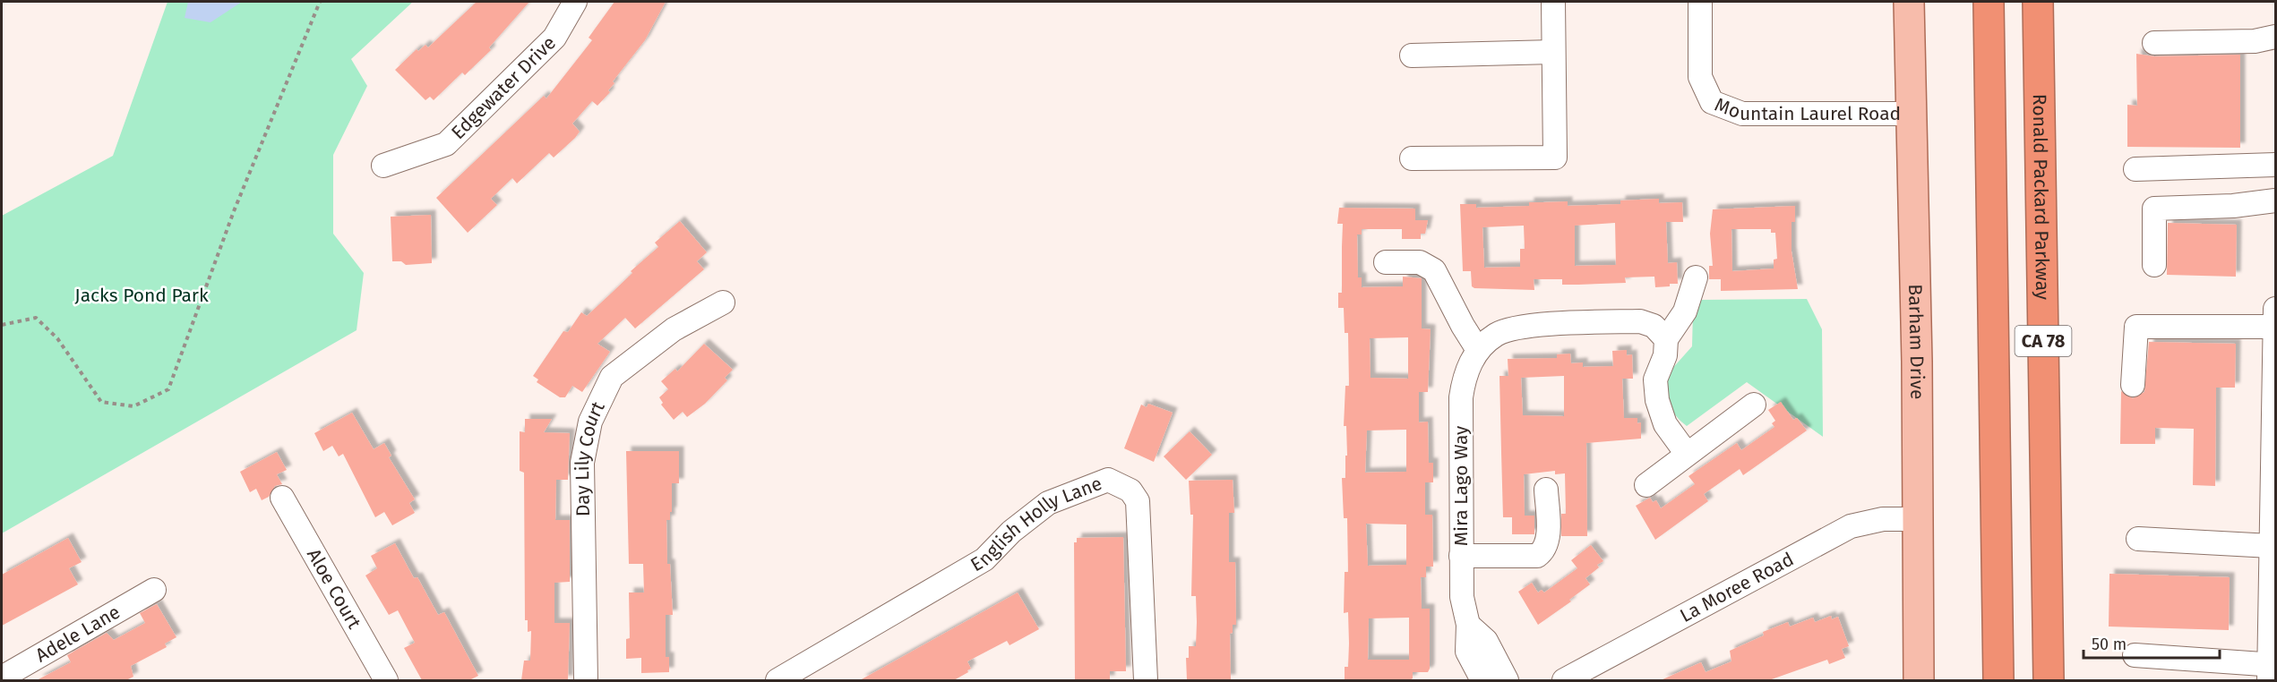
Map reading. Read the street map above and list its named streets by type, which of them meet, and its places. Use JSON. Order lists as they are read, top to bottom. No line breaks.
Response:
{"streets":{"highway":["Ronald Packard Parkway","CA 78"],"main road":["Barham Drive"],"street":["Edgewater Drive","Mountain Laurel Road","Day Lily Court","Mira Lago Way","English Holly Lane","La Moree Road","Aloe Court","Adele Lane"]},"crossings":[["Mountain Laurel Road","Barham Drive"],["Barham Drive","La Moree Road"]],"parks":["Jacks Pond Park"],"scale_bar":"50 m"}
